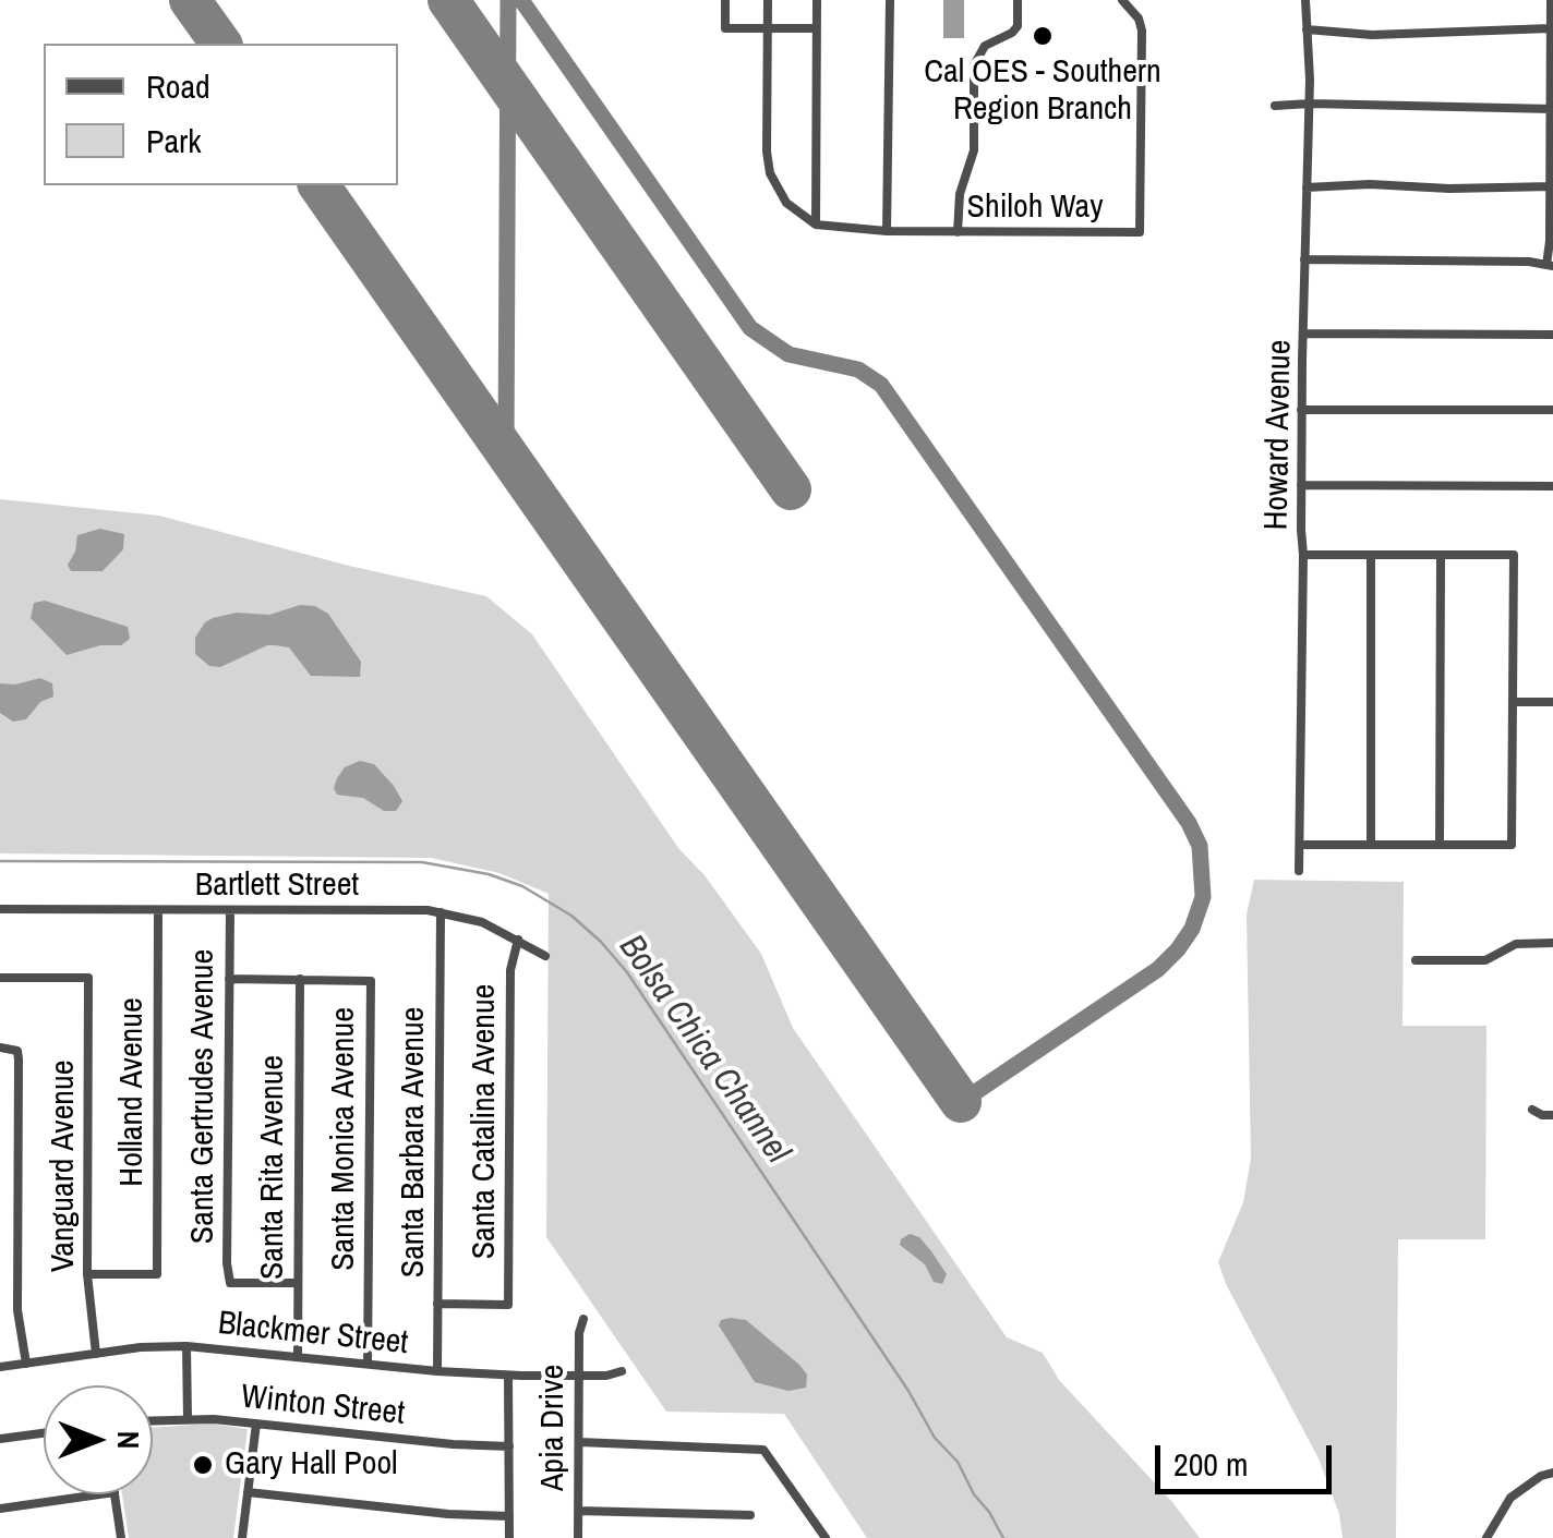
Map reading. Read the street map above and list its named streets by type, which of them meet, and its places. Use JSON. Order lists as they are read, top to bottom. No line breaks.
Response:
{"streets":{"street":["Shiloh Way","Howard Avenue","Bartlett Street","Holland Avenue","Santa Gertrudes Avenue","Santa Catalina Avenue","Santa Monica Avenue","Santa Barbara Avenue","Vanguard Avenue","Santa Rita Avenue","Blackmer Street","Winton Street","Apia Drive"]},"crossings":[["Bartlett Street","Holland Avenue"],["Bartlett Street","Santa Gertrudes Avenue"],["Bartlett Street","Santa Catalina Avenue"],["Bartlett Street","Santa Barbara Avenue"],["Holland Avenue","Vanguard Avenue"],["Santa Gertrudes Avenue","Santa Rita Avenue"],["Santa Catalina Avenue","Santa Barbara Avenue"],["Santa Monica Avenue","Santa Rita Avenue"],["Santa Monica Avenue","Blackmer Street"],["Santa Barbara Avenue","Blackmer Street"],["Vanguard Avenue","Blackmer Street"],["Santa Rita Avenue","Blackmer Street"],["Blackmer Street","Apia Drive"]],"water":["Bolsa Chica Channel"],"places":["Cal OES - Southern Region Branch","Gary Hall Pool"],"legend":["Road","Park"],"scale_bar":"200 m","north":"right"}
